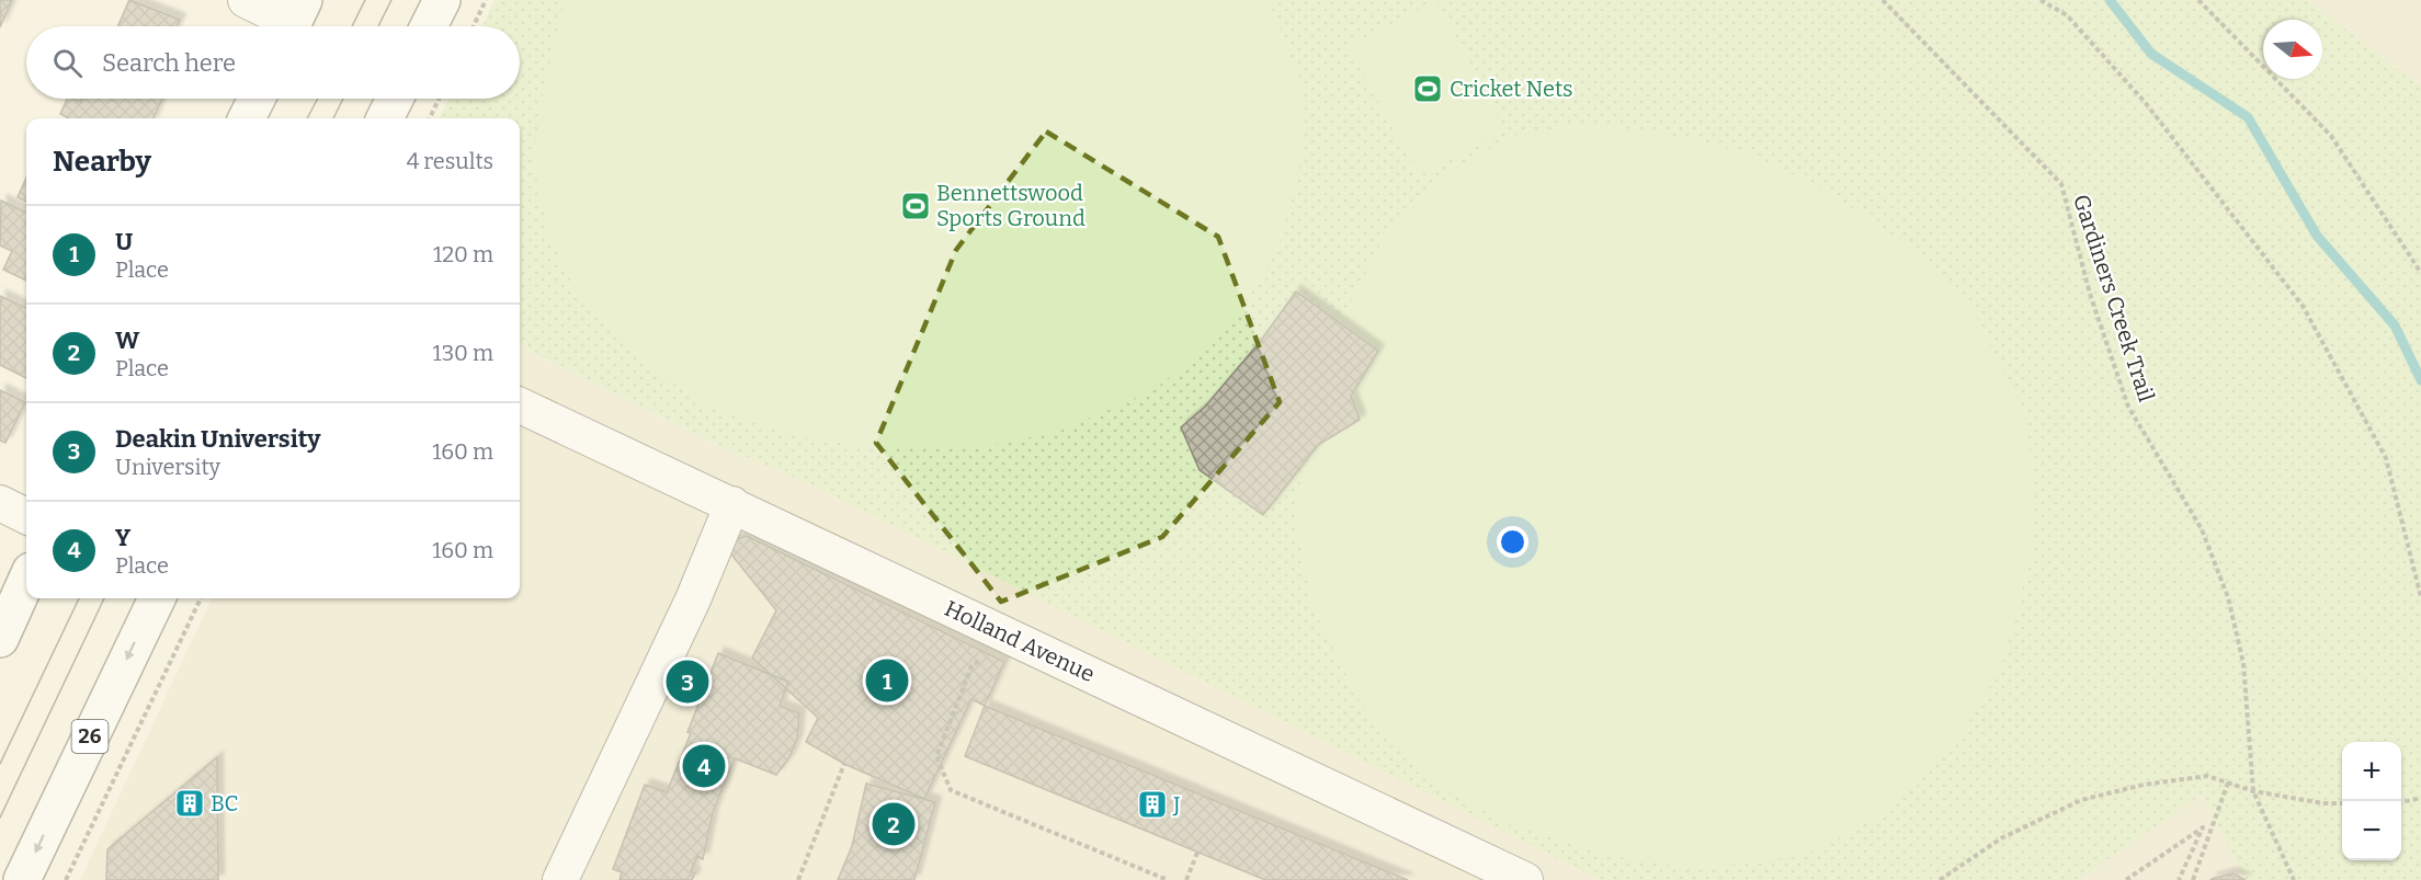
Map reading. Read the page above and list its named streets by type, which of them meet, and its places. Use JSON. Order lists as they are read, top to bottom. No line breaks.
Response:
{"streets":{"highway":["26"],"street":["Holland Avenue"],"path":["Gardiners Creek Trail"]},"places":{"sports":["Cricket Nets","Bennettswood Sports Ground"],"building":["BC","J"]},"north":"right","page":{"search":"Search here","heading":["Nearby","4 results"],"list":[{"mark":"1","name":"U","note":"Place","value":"120 m"},{"mark":"2","name":"W","note":"Place","value":"130 m"},{"mark":"3","name":"Deakin University","note":"University","value":"160 m"},{"mark":"4","name":"Y","note":"Place","value":"160 m"}],"pins":["1","3","4","2"],"map_buttons":["+","−"]}}
